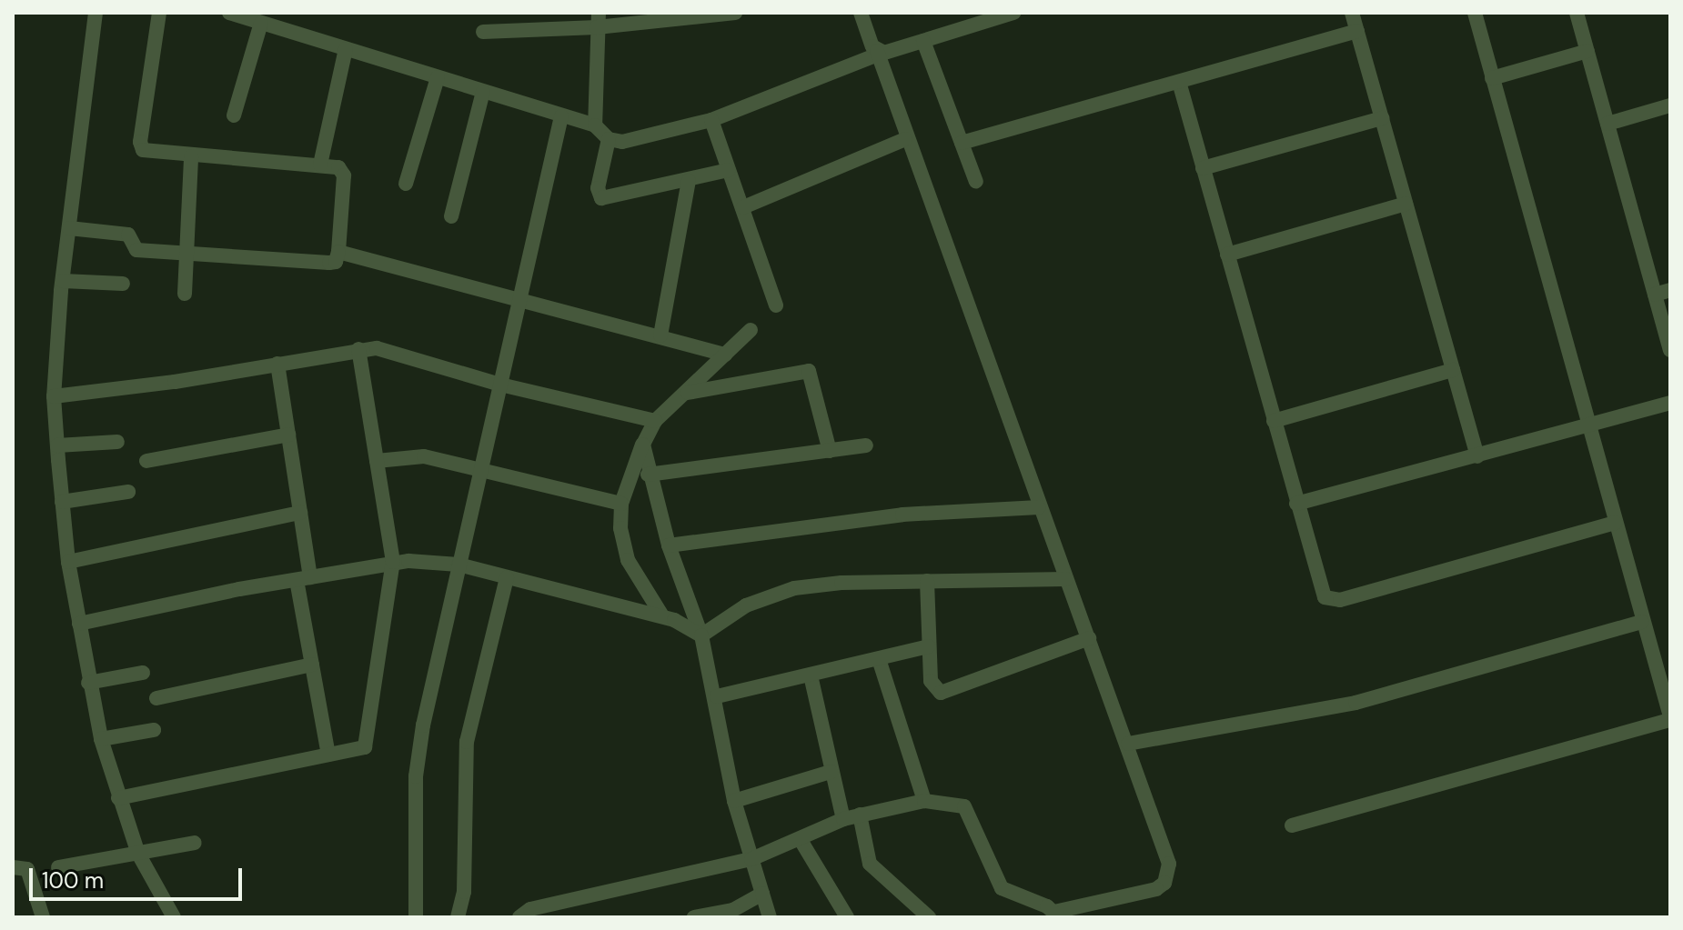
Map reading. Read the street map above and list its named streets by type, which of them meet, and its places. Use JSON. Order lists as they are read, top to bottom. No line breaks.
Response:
{"scale_bar":"100 m"}
